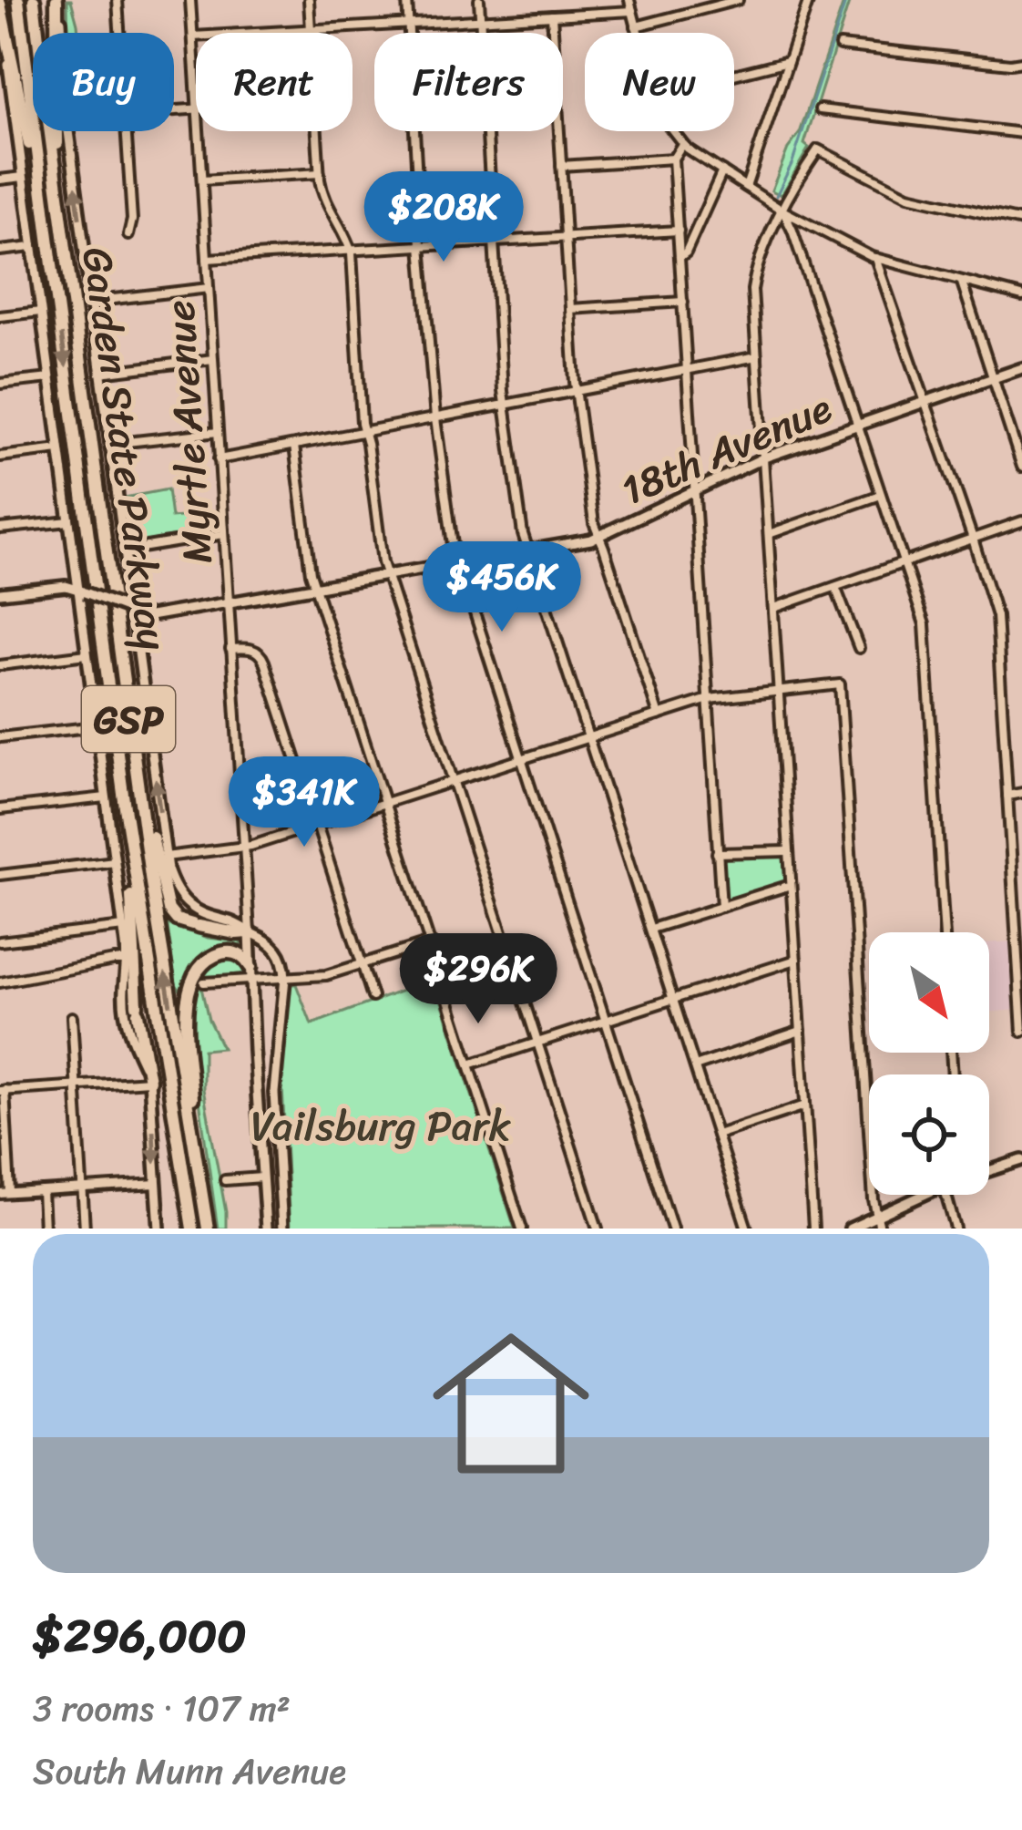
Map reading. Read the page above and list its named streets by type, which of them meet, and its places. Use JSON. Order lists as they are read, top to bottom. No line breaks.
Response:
{"streets":{"highway":["Garden State Parkway","GSP"],"main road":["Myrtle Avenue","18th Avenue"]},"crossings":[["Myrtle Avenue","18th Avenue"]],"parks":["Vailsburg Park"],"north":"bottom right","page":{"chip":["Buy","Rent","Filters","New"],"price":["$208K","$456K","$341K","$296K"],"list":[{"name":"$296,000","note":"3 rooms · 107 m² · South Munn Avenue"}]}}
